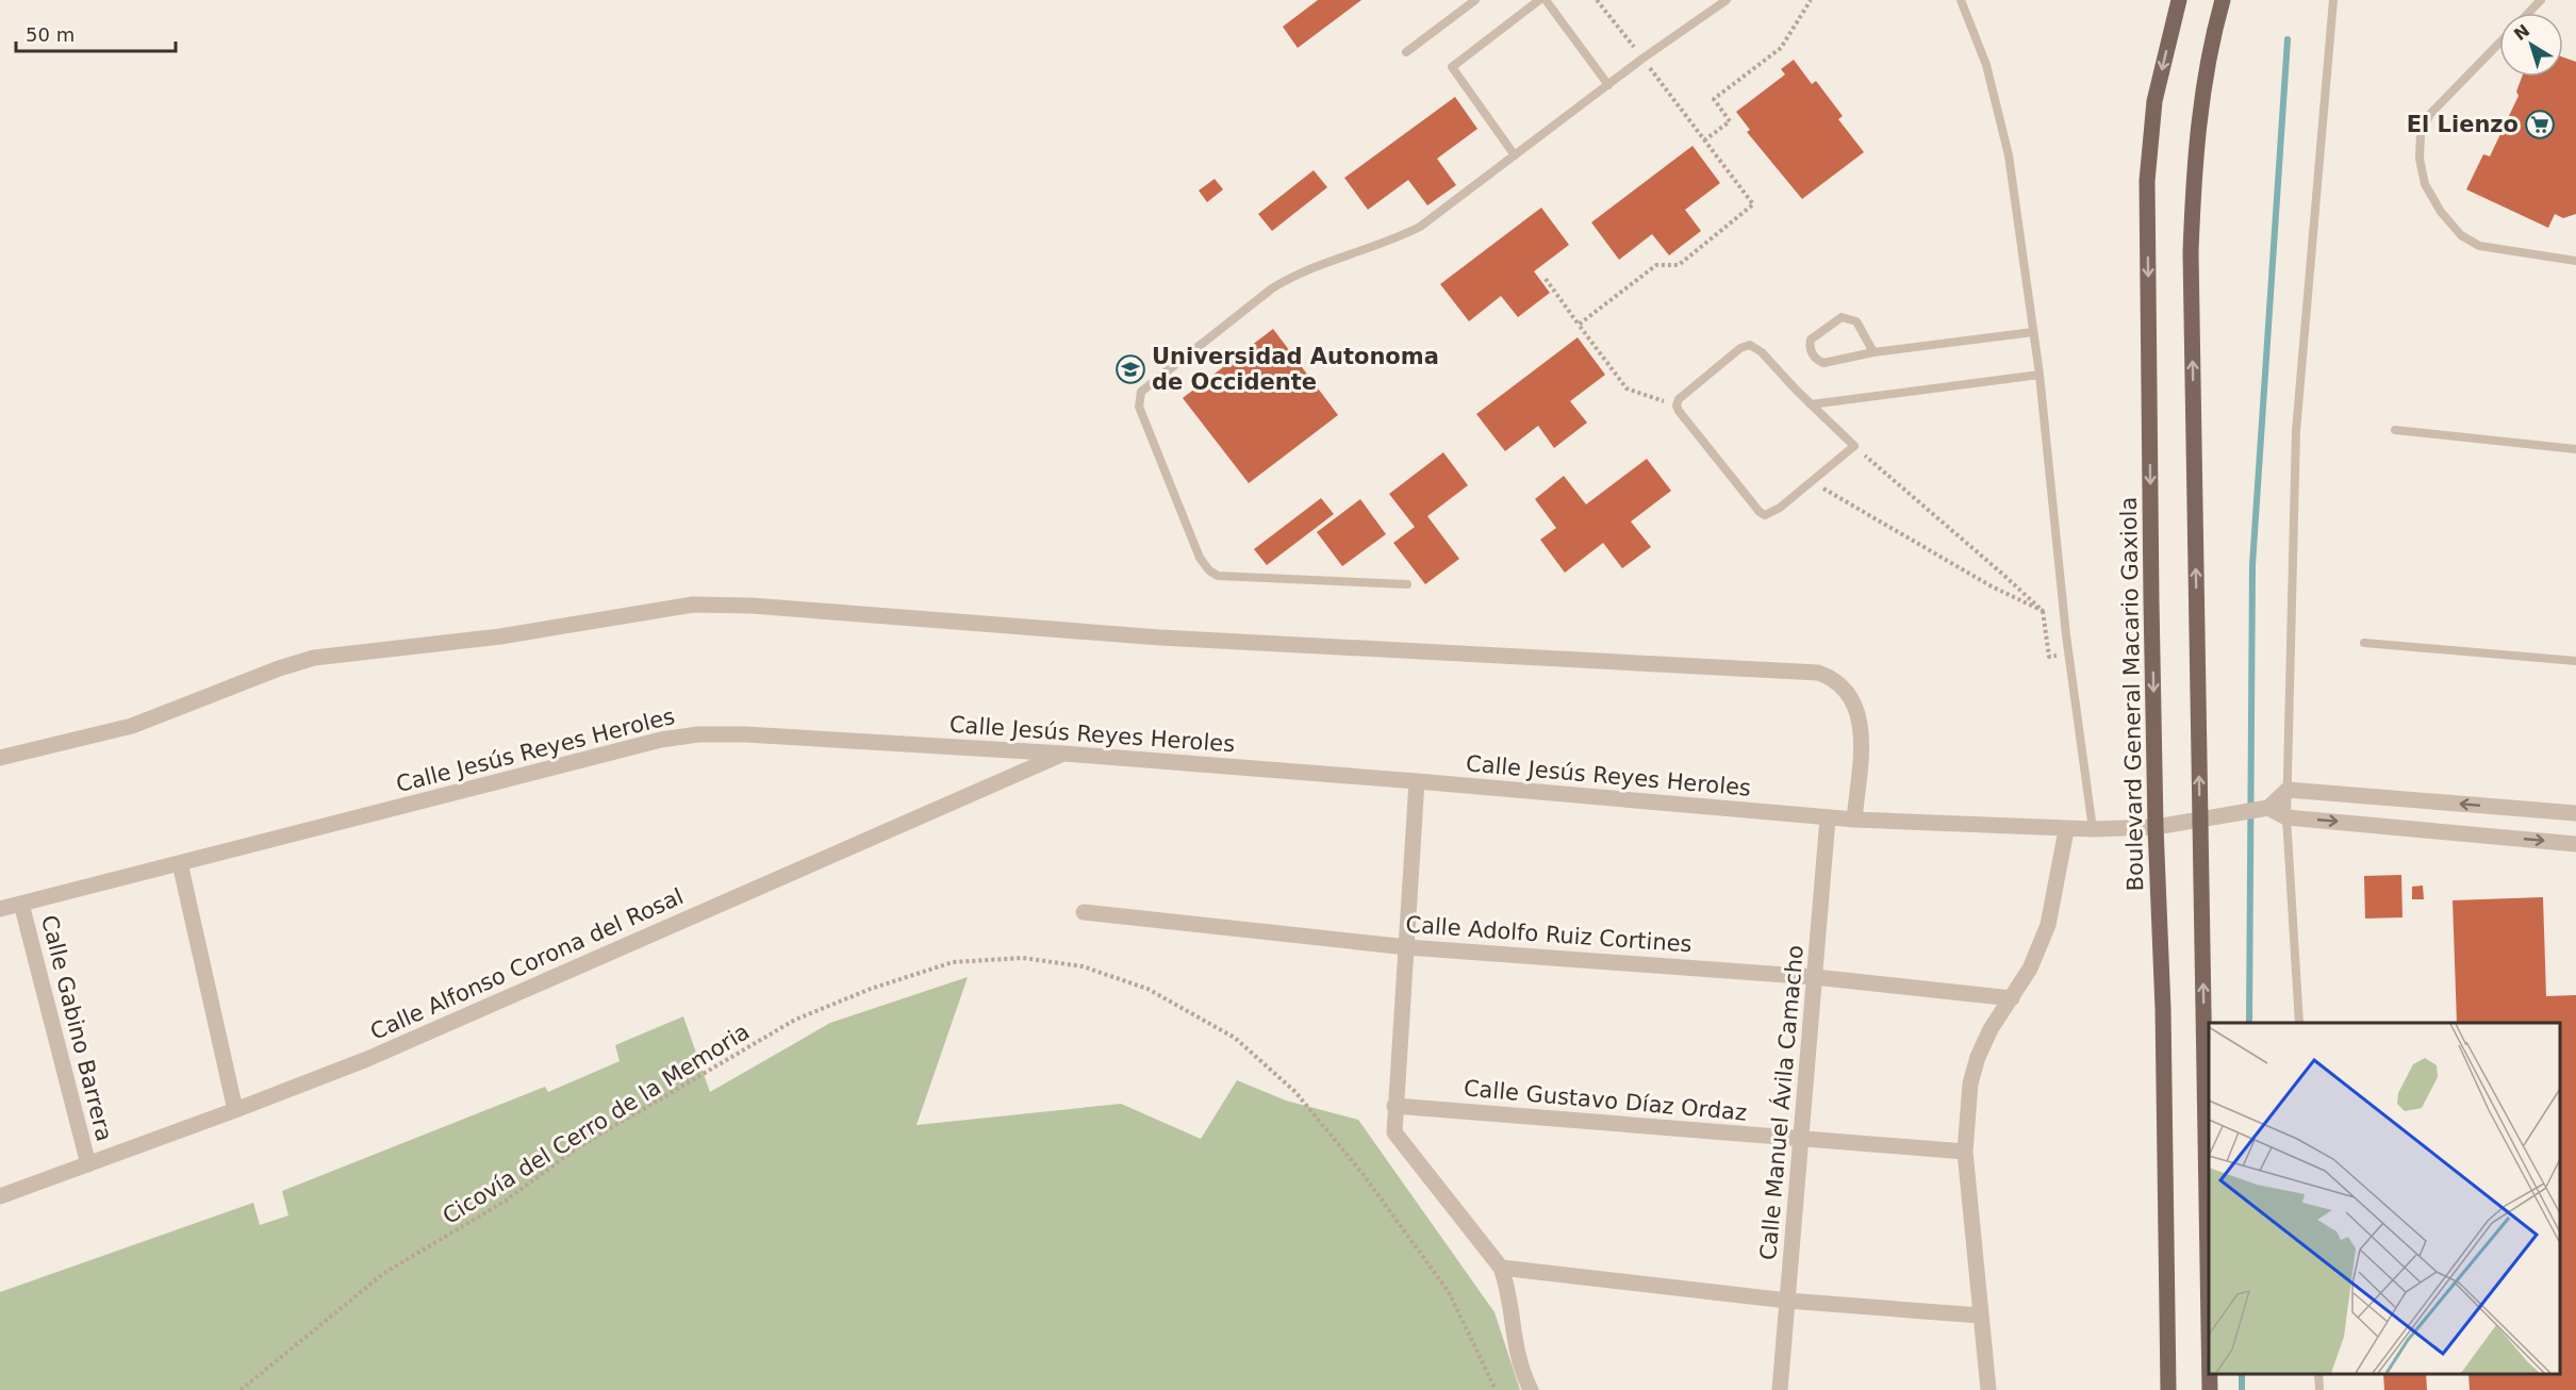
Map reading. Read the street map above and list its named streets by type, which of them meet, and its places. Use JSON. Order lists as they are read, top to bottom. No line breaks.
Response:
{"streets":{"main road":["Boulevard General Macario Gaxiola"],"street":["Calle Jesús Reyes Heroles","Calle Adolfo Ruiz Cortines","Calle Alfonso Corona del Rosal","Calle Gabino Barrera","Calle Gustavo Díaz Ordaz","Calle Manuel Ávila Camacho"],"path":["Cicovía del Cerro de la Memoria"]},"crossings":[["Boulevard General Macario Gaxiola","Calle Jesús Reyes Heroles"],["Calle Jesús Reyes Heroles","Calle Alfonso Corona del Rosal"],["Calle Jesús Reyes Heroles","Calle Gabino Barrera"],["Calle Jesús Reyes Heroles","Calle Manuel Ávila Camacho"],["Calle Adolfo Ruiz Cortines","Calle Manuel Ávila Camacho"],["Calle Alfonso Corona del Rosal","Calle Gabino Barrera"],["Calle Gustavo Díaz Ordaz","Calle Manuel Ávila Camacho"]],"places":{"supermarket":["El Lienzo"],"school or university":["Universidad Autonoma de Occidente"]},"scale_bar":"50 m","north":"top left"}
